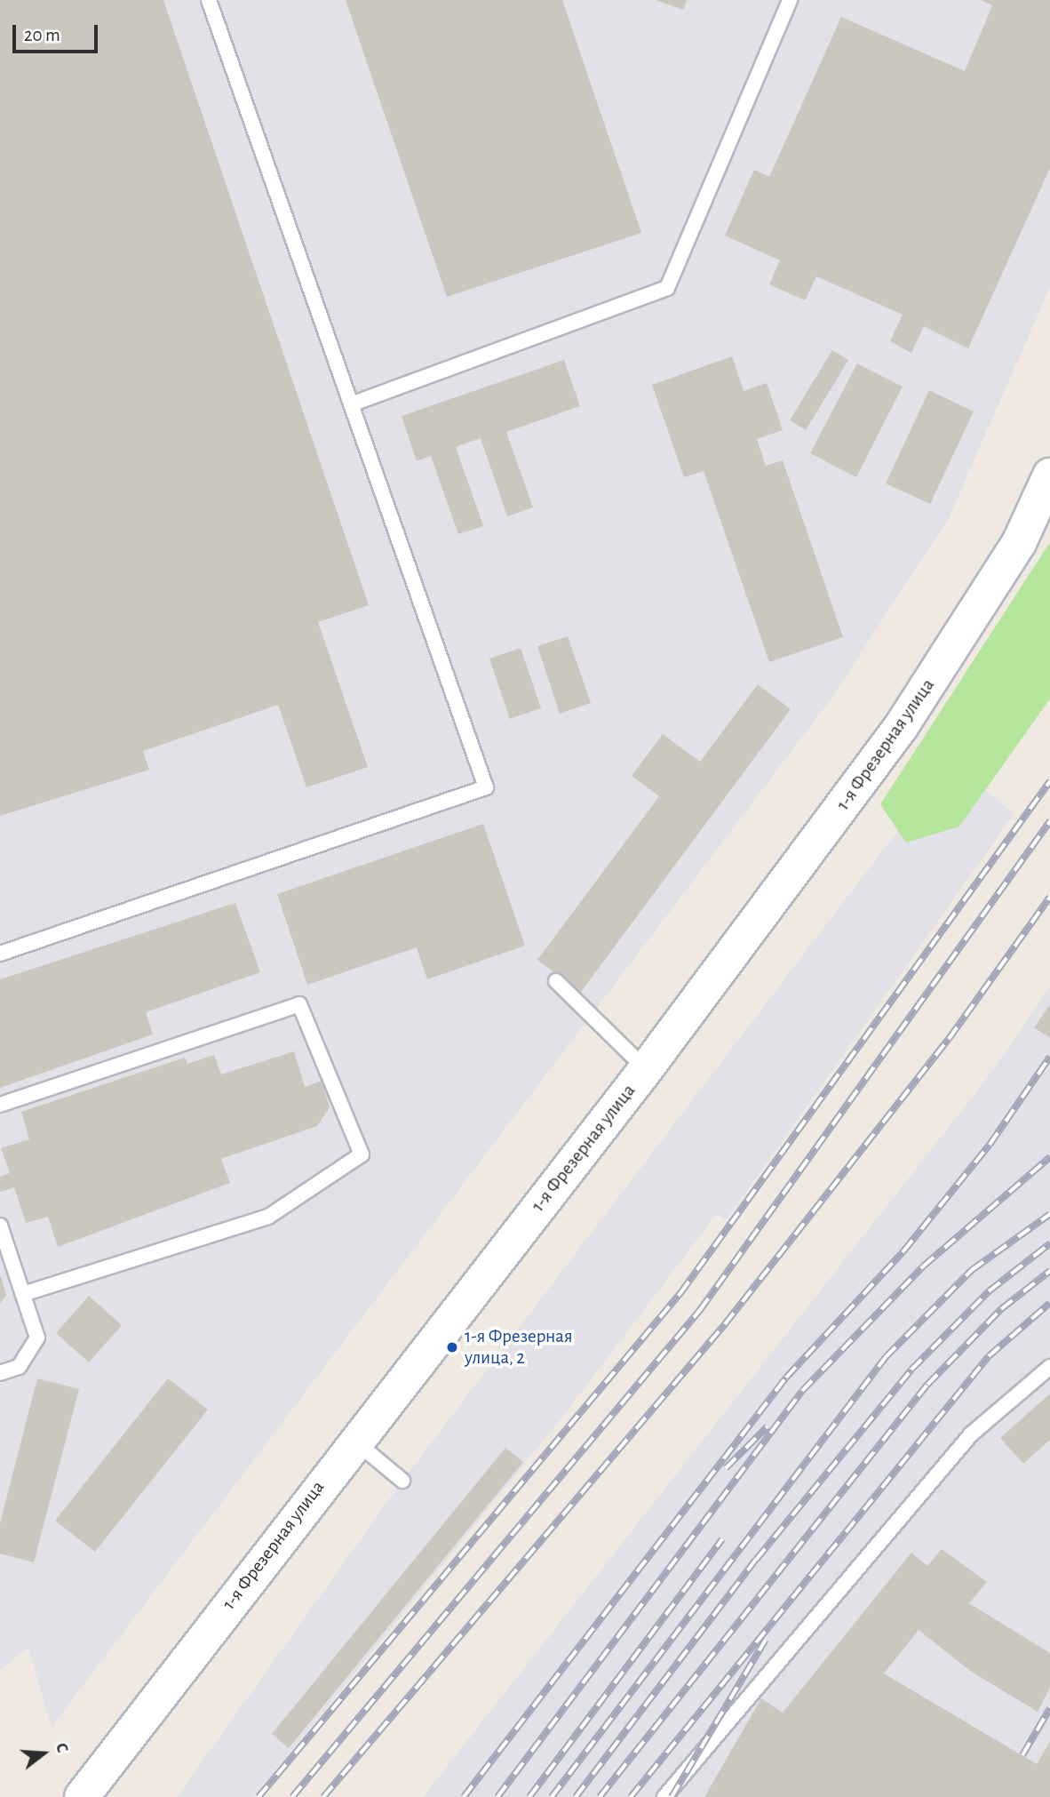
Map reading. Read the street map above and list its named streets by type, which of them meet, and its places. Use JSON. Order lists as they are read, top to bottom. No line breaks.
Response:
{"streets":{"street":["1-я Фрезерная улица"]},"places":["1-я Фрезерная улица, 2"],"scale_bar":"20 m","north":"right"}
